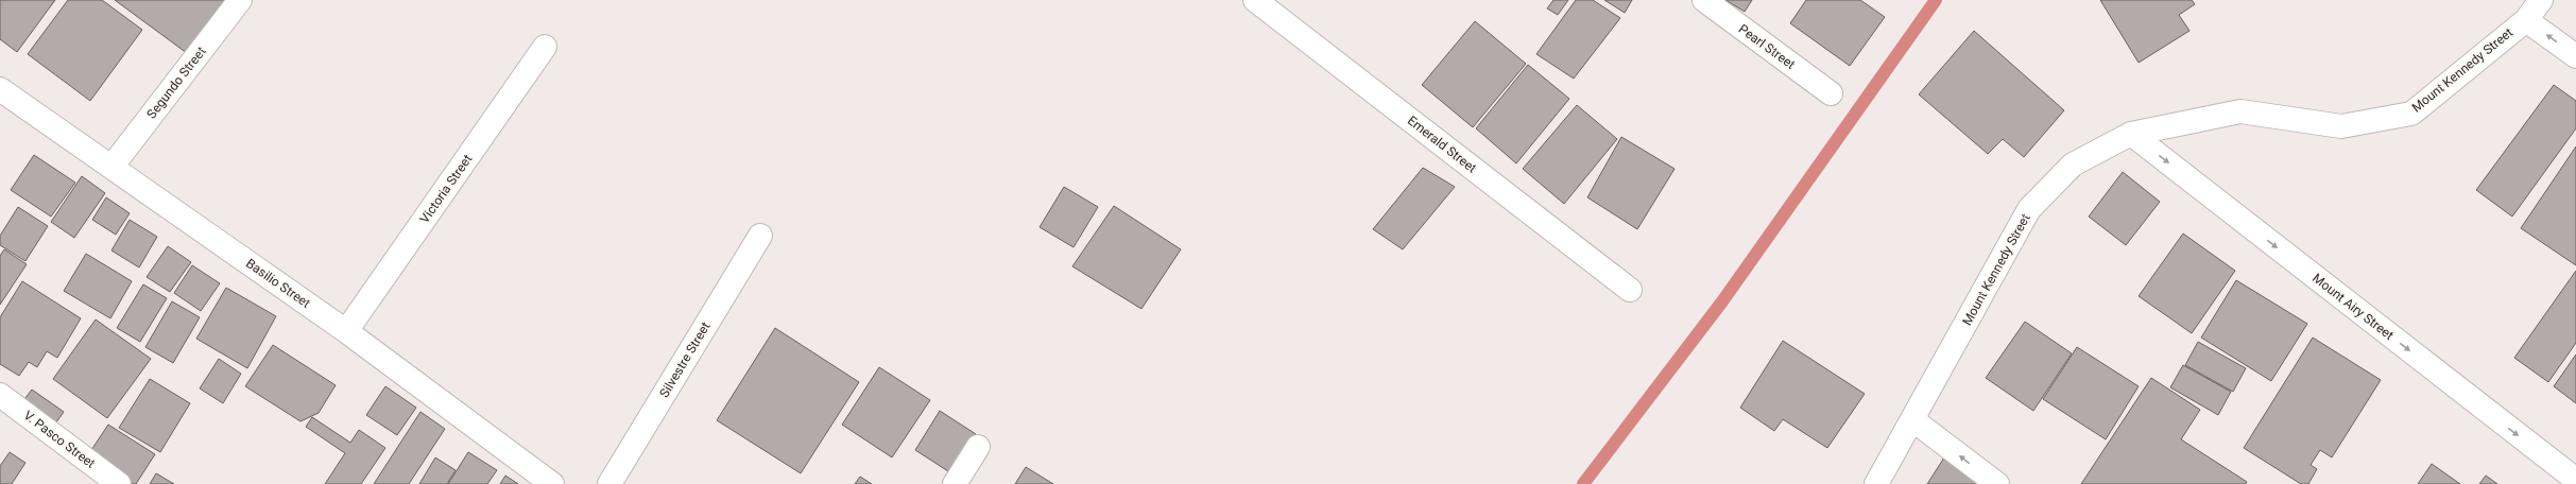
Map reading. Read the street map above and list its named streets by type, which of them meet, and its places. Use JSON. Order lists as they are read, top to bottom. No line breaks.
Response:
{"streets":{"street":["Pearl Street","Mount Kennedy Street","Segundo Street","Emerald Street","Victoria Street","Basilio Street","Mount Airy Street","Silvestre Street","V. Pasco Street"]},"crossings":[["Mount Kennedy Street","Mount Airy Street"],["Segundo Street","Basilio Street"],["Victoria Street","Basilio Street"]],"one_way":["Mount Airy Street"]}
